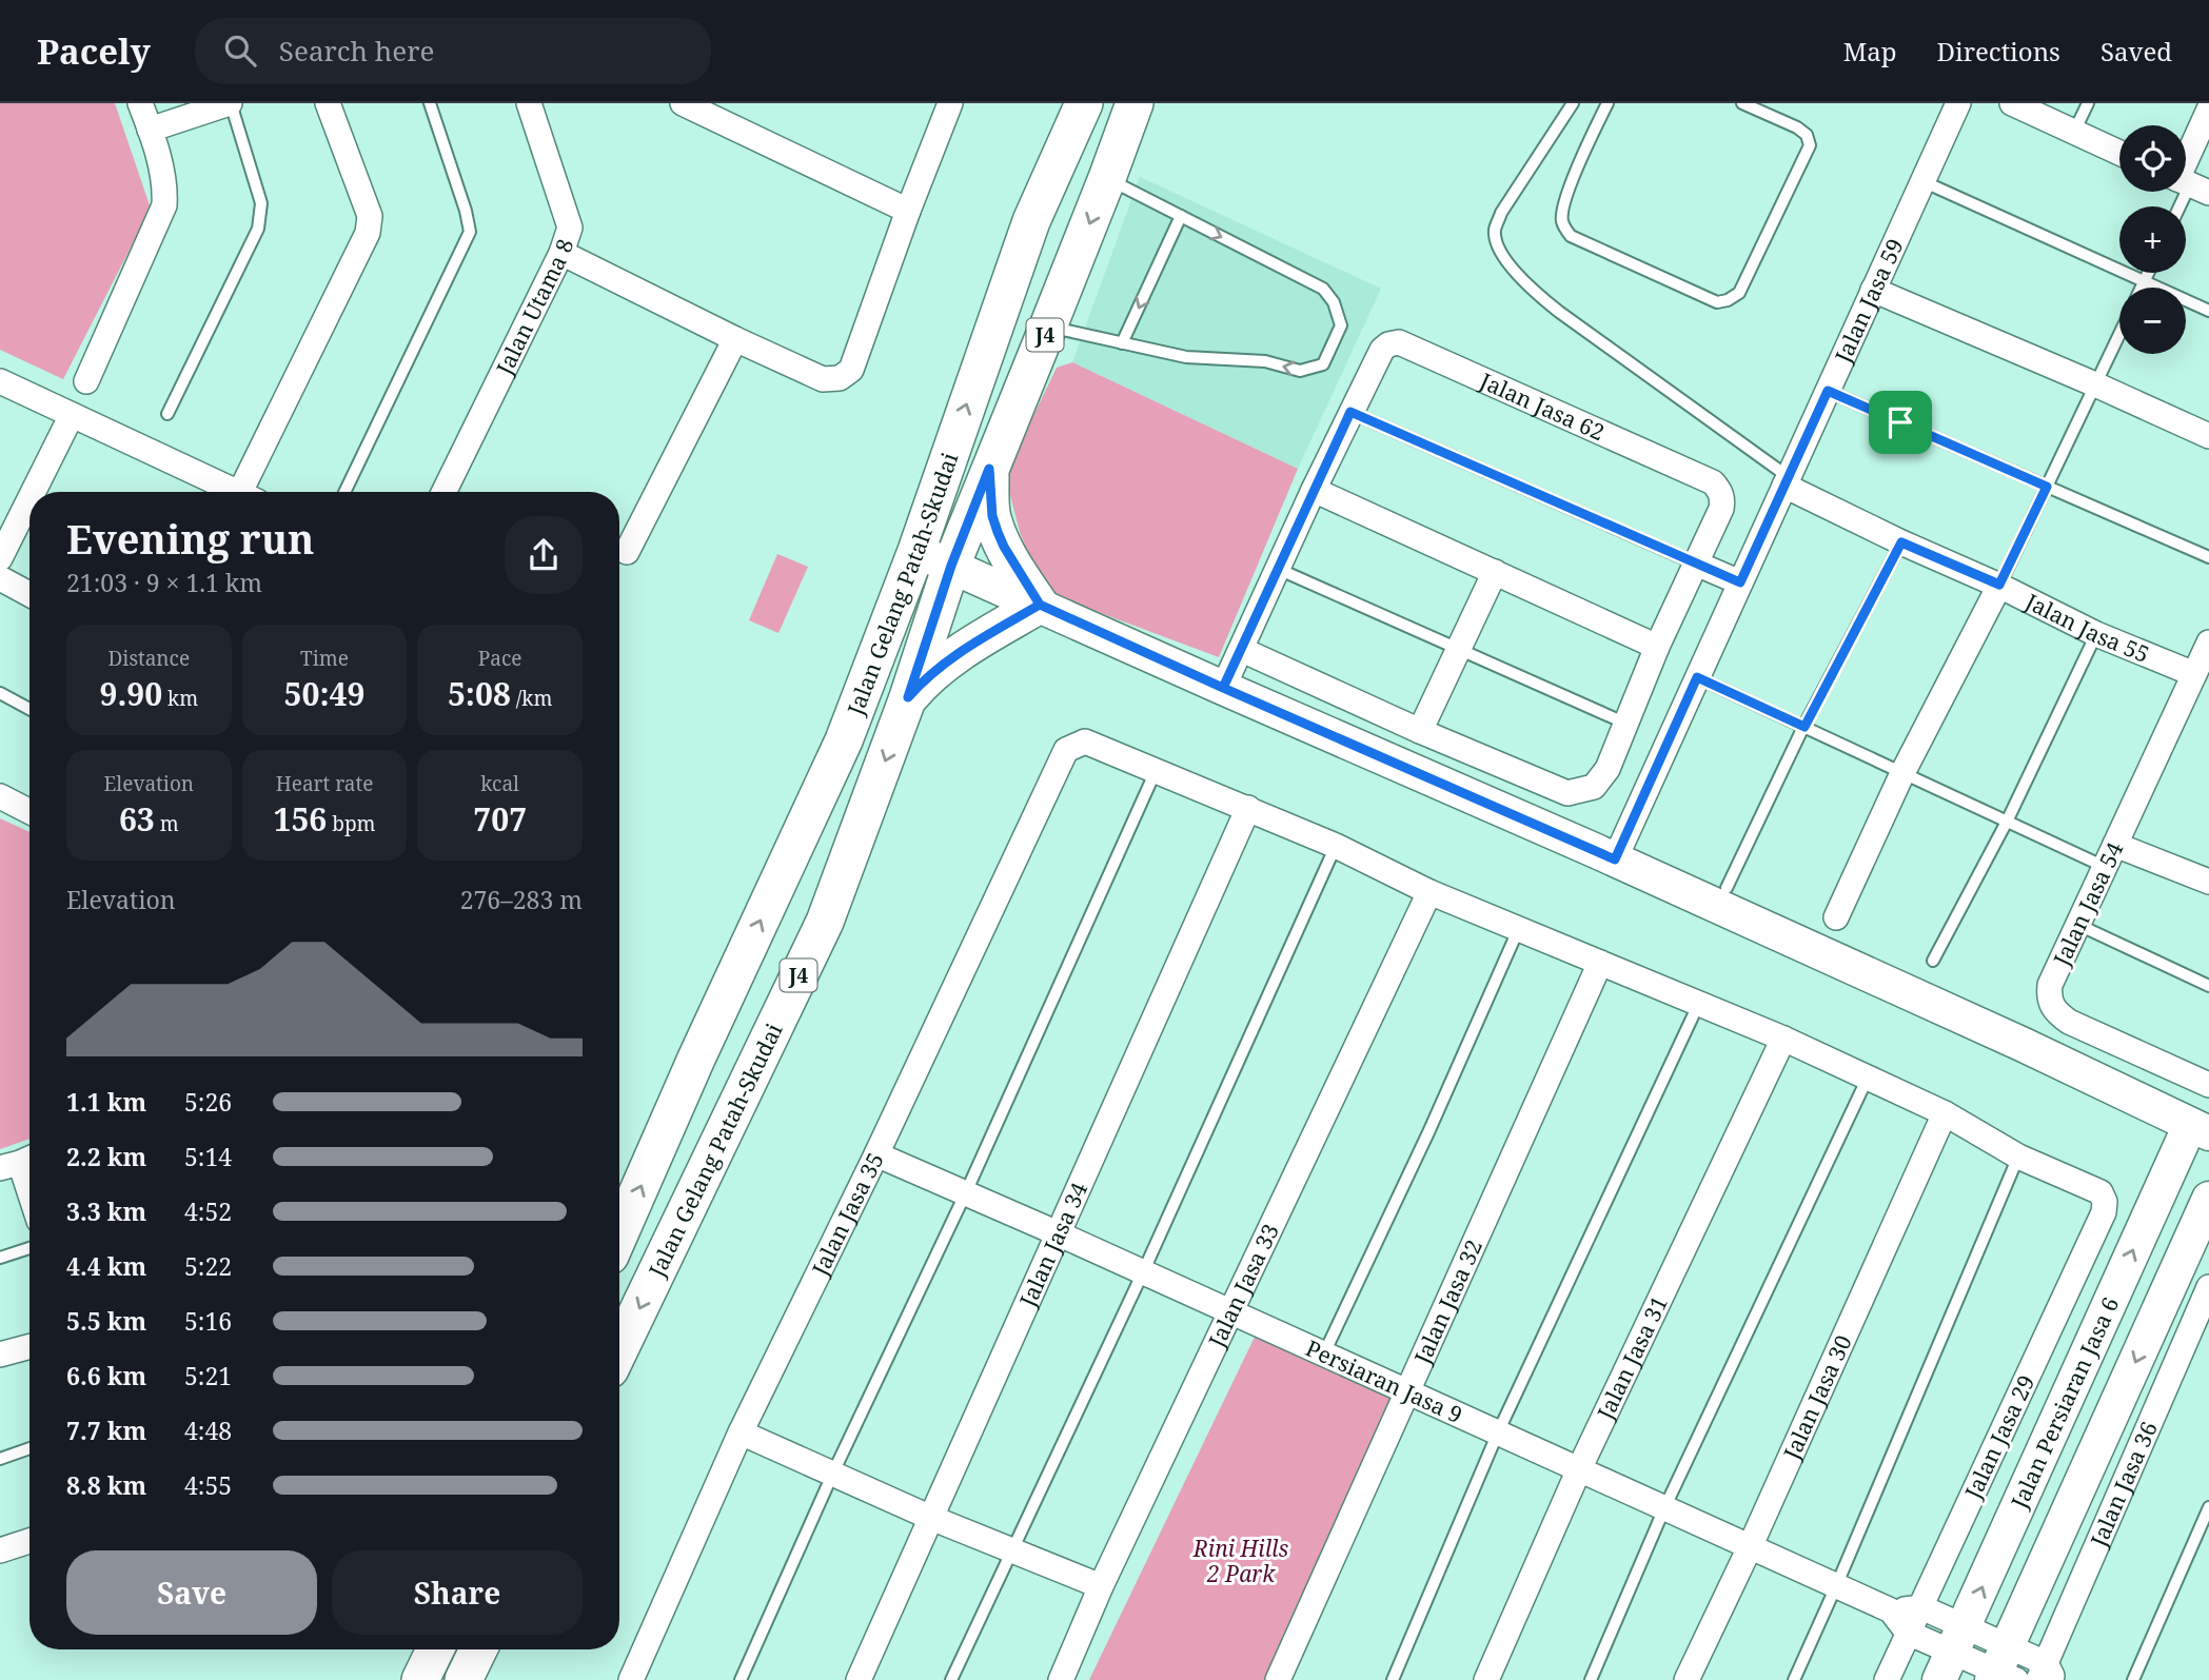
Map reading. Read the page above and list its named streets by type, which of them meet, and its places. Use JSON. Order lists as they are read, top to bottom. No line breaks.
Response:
{"streets":{"main road":["J4","Jalan Gelang Patah-Skudai"],"street":["Jalan Jasa 59","Jalan Utama 8","Jalan Jasa 62","Jalan Jasa 55","Jalan Jasa 54","Jalan Jasa 35","Jalan Jasa 34","Jalan Jasa 33","Jalan Jasa 32","Jalan Jasa 31","Persiaran Jasa 9","Jalan Jasa 30","Jalan Persiaran Jasa 6","Jalan Jasa 29","Jalan Jasa 36"]},"crossings":[["Jalan Jasa 59","Jalan Jasa 55"],["Jalan Jasa 55","Jalan Jasa 54"],["Jalan Jasa 35","Persiaran Jasa 9"],["Jalan Jasa 34","Persiaran Jasa 9"],["Jalan Jasa 33","Persiaran Jasa 9"],["Jalan Jasa 32","Persiaran Jasa 9"],["Jalan Jasa 31","Persiaran Jasa 9"],["Persiaran Jasa 9","Jalan Jasa 30"],["Persiaran Jasa 9","Jalan Persiaran Jasa 6"],["Persiaran Jasa 9","Jalan Jasa 29"]],"parks":["Rini Hills 2 Park"],"page":{"header":"Pacely","search":"Search here","nav":["Map","Directions","Saved"],"map_buttons":["+","−"],"heading":["Evening run","21:03 · 9 × 1.1 km"],"stats":[["Distance","9.90 km"],["Time","50:49"],["Pace","5:08 /km"],["Elevation","63 m"],["Heart rate","156 bpm"],["kcal","707"]],"chart":["Elevation","276–283 m"],"list":[{"name":"1.1 km","note":"5:26"},{"name":"2.2 km","note":"5:14"},{"name":"3.3 km","note":"4:52"},{"name":"4.4 km","note":"5:22"},{"name":"5.5 km","note":"5:16"},{"name":"6.6 km","note":"5:21"},{"name":"7.7 km","note":"4:48"},{"name":"8.8 km","note":"4:55"}],"buttons":["Save","Share"]}}
